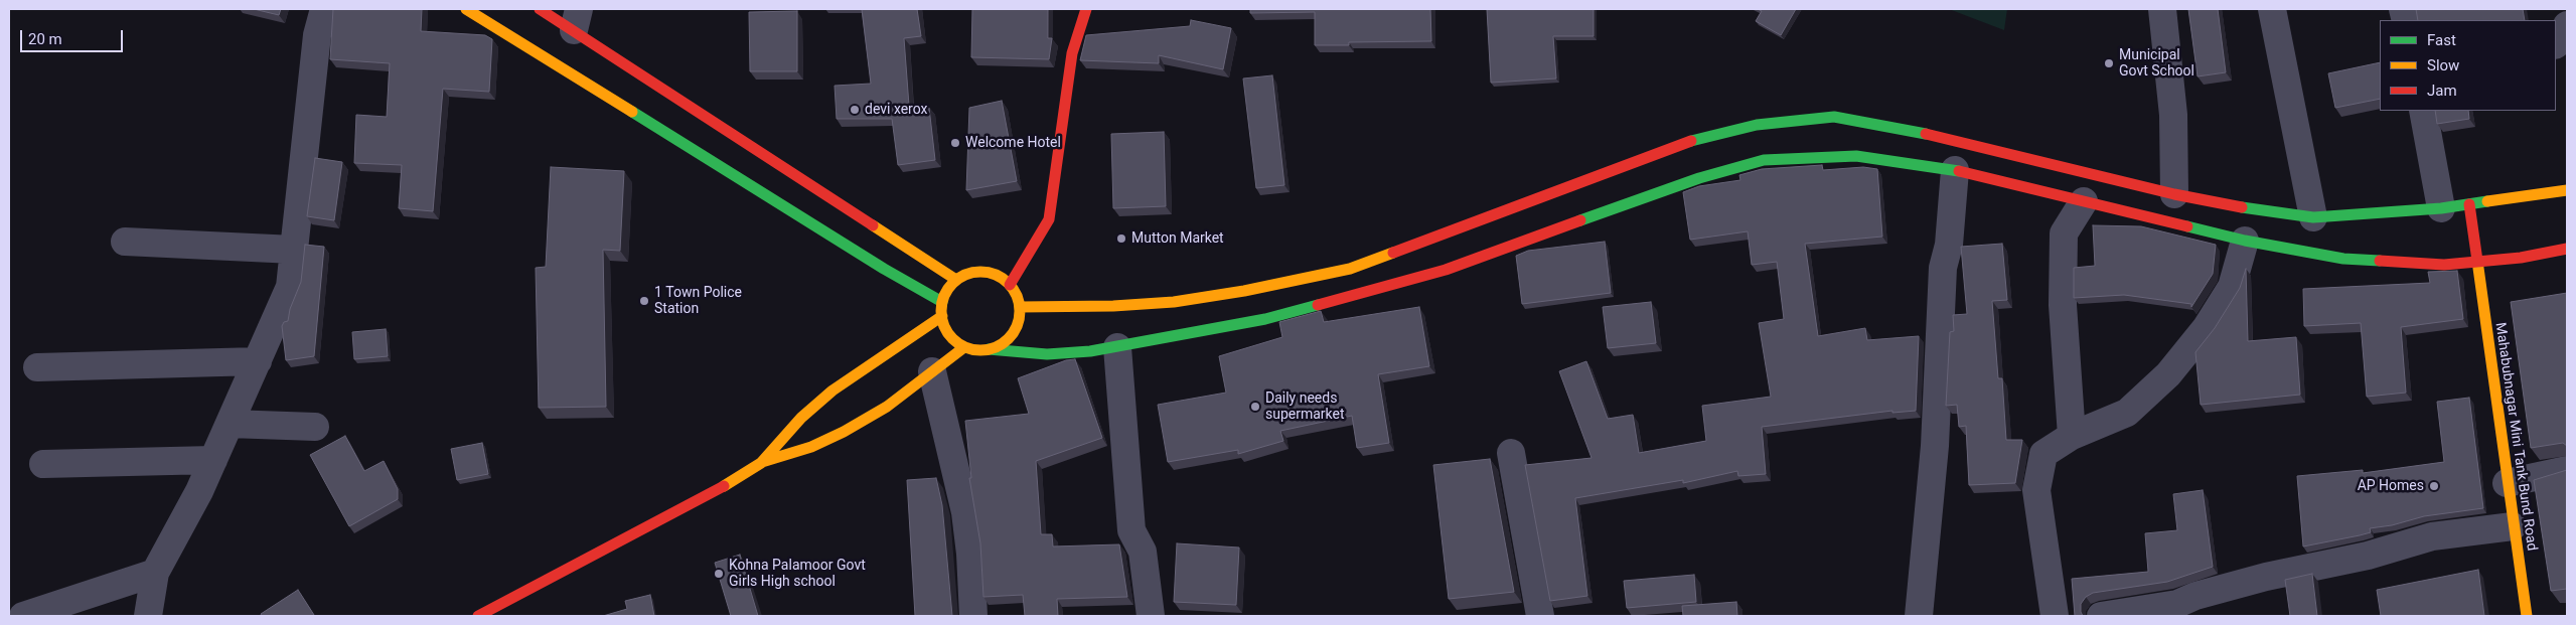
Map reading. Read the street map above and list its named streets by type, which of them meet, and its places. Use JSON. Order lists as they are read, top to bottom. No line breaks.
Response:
{"streets":{"main road":["Mahabubnagar Mini Tank Bund Road"]},"places":["Municipal Govt School","devi xerox","Welcome Hotel","Mutton Market","1 Town Police Station","Daily needs supermarket","AP Homes","Kohna Palamoor Govt Girls High school"],"legend":["Fast","Slow","Jam"],"scale_bar":"20 m"}
